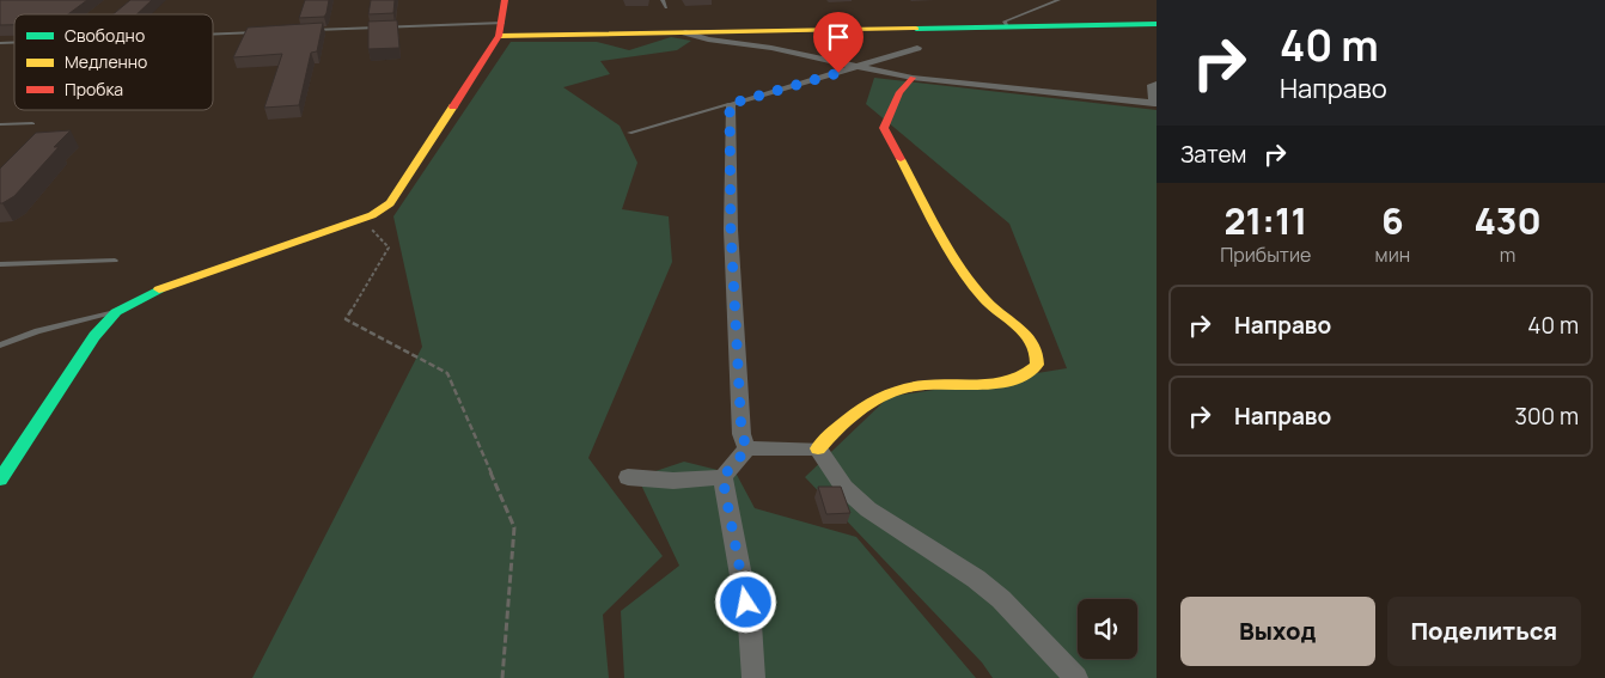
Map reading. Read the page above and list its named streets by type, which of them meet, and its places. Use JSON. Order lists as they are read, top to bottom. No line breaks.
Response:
{"legend":["Свободно","Медленно","Пробка"],"page":{"turn":["40 m","Направо"],"then":"Затем","eta":["21:11","Прибытие","6","мин","430","m"],"list":[{"name":"Направо","value":"40 m"},{"name":"Направо","value":"300 m"}],"buttons":["Выход","Поделиться"]}}
